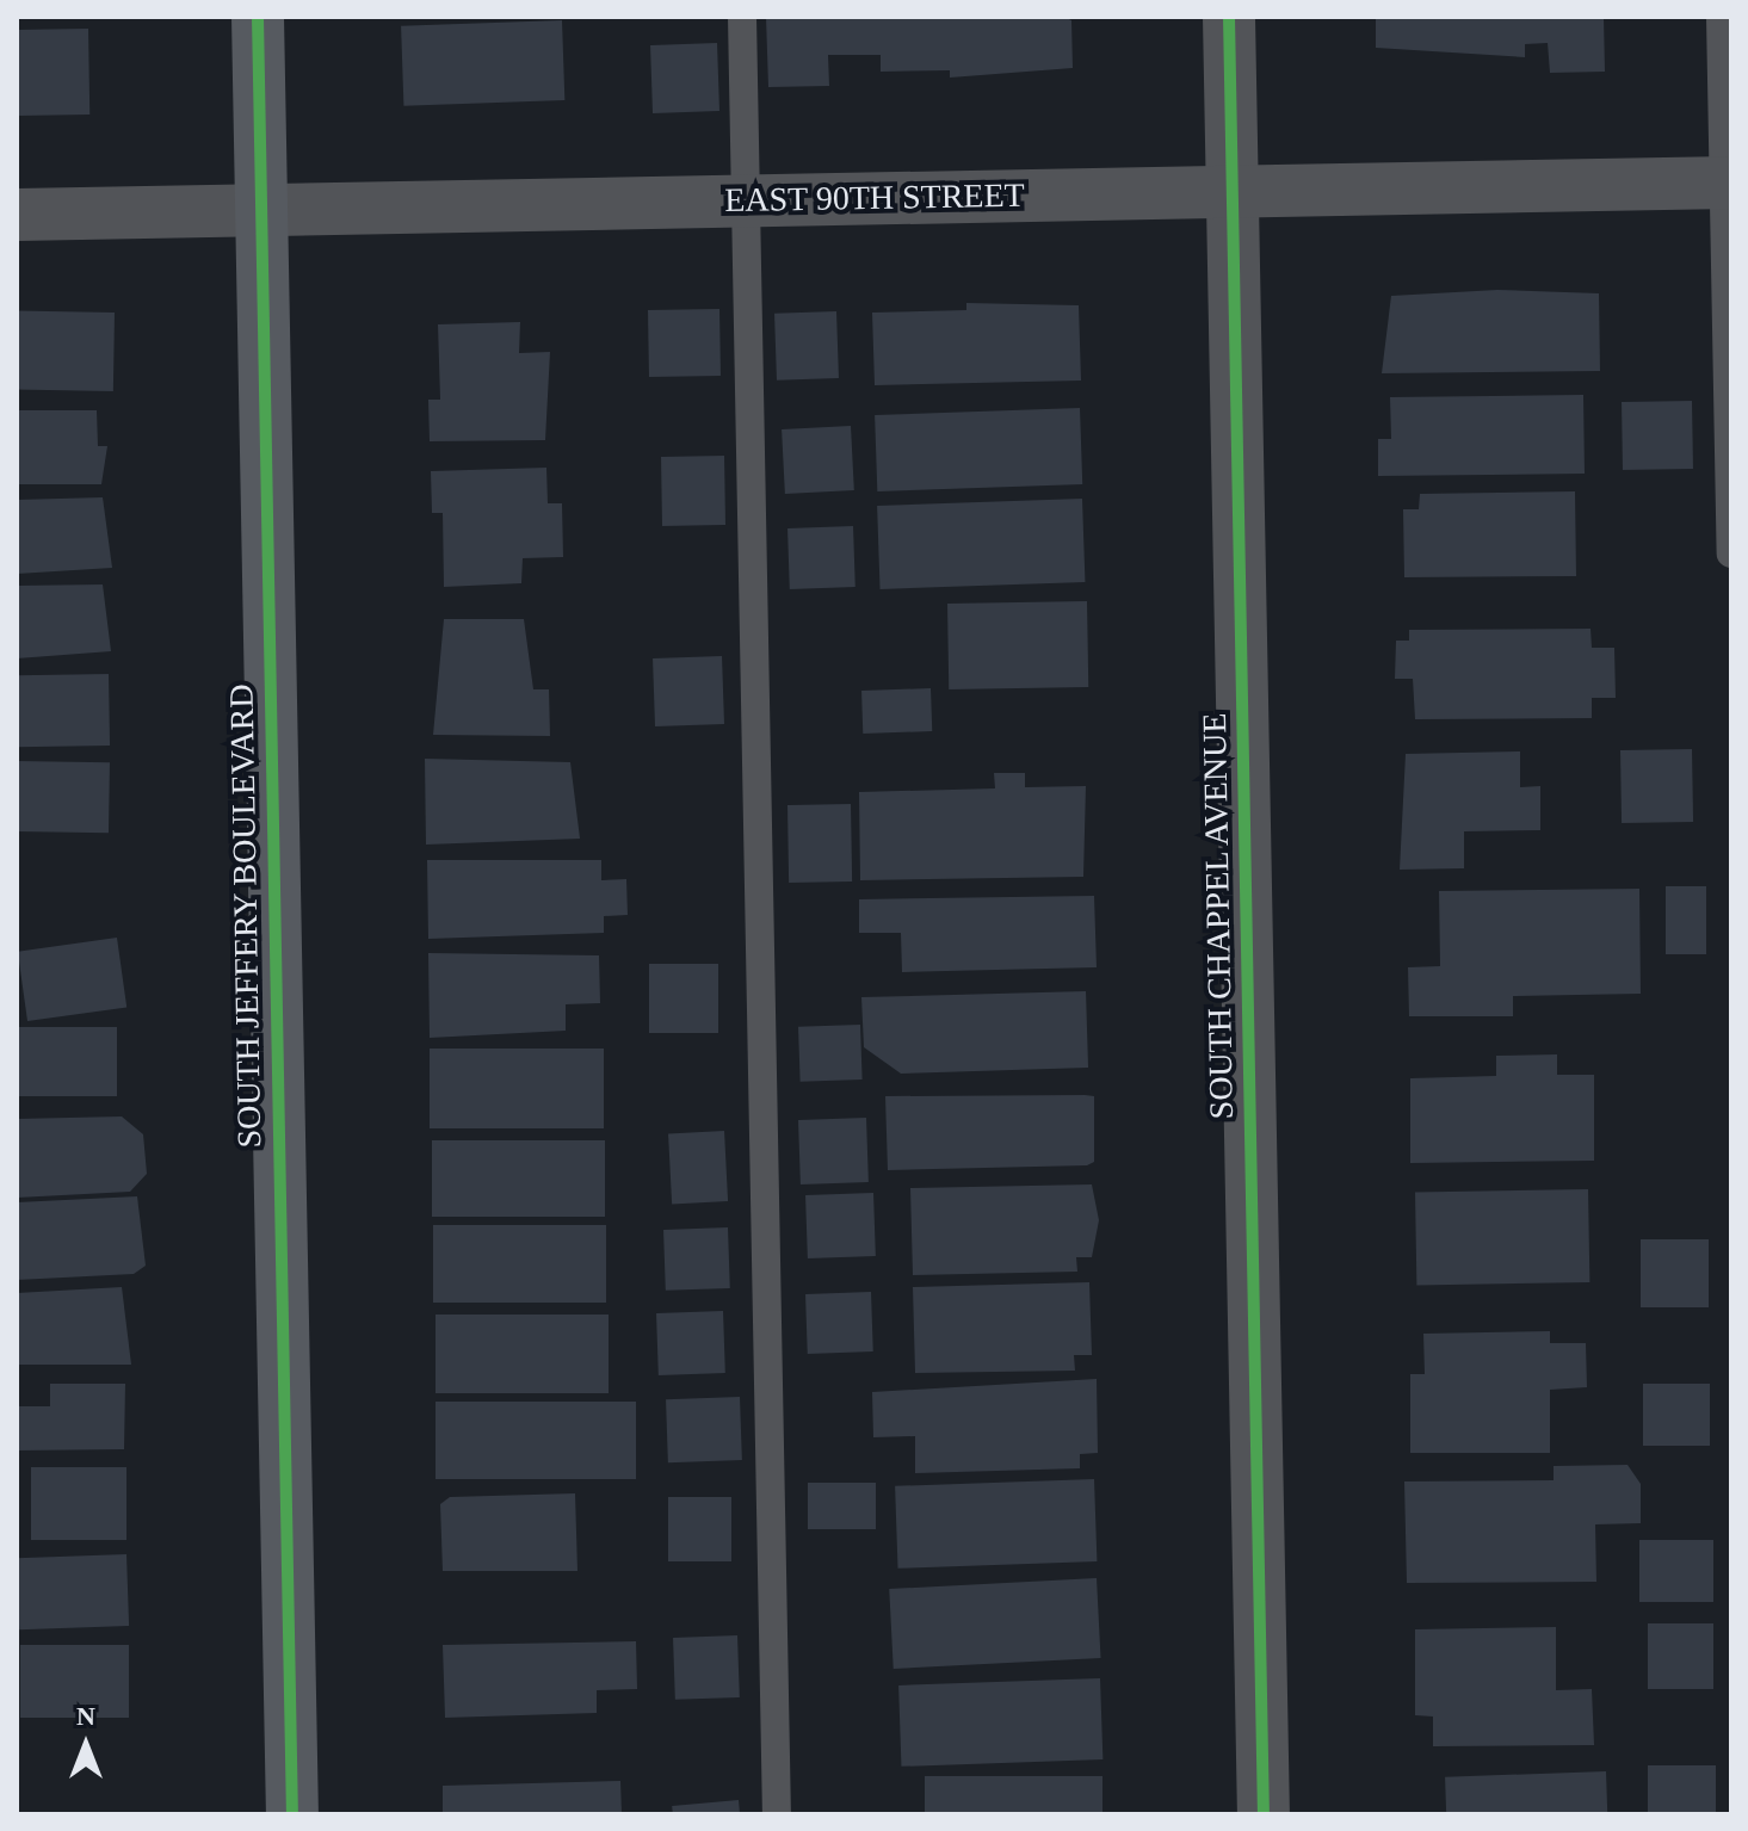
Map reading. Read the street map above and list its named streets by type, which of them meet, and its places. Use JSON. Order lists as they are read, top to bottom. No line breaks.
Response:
{"streets":{"main road":["SOUTH JEFFERY BOULEVARD"],"street":["EAST 90TH STREET","SOUTH CHAPPEL AVENUE"]},"crossings":[["EAST 90TH STREET","SOUTH JEFFERY BOULEVARD"],["EAST 90TH STREET","SOUTH CHAPPEL AVENUE"]],"north":"top"}
